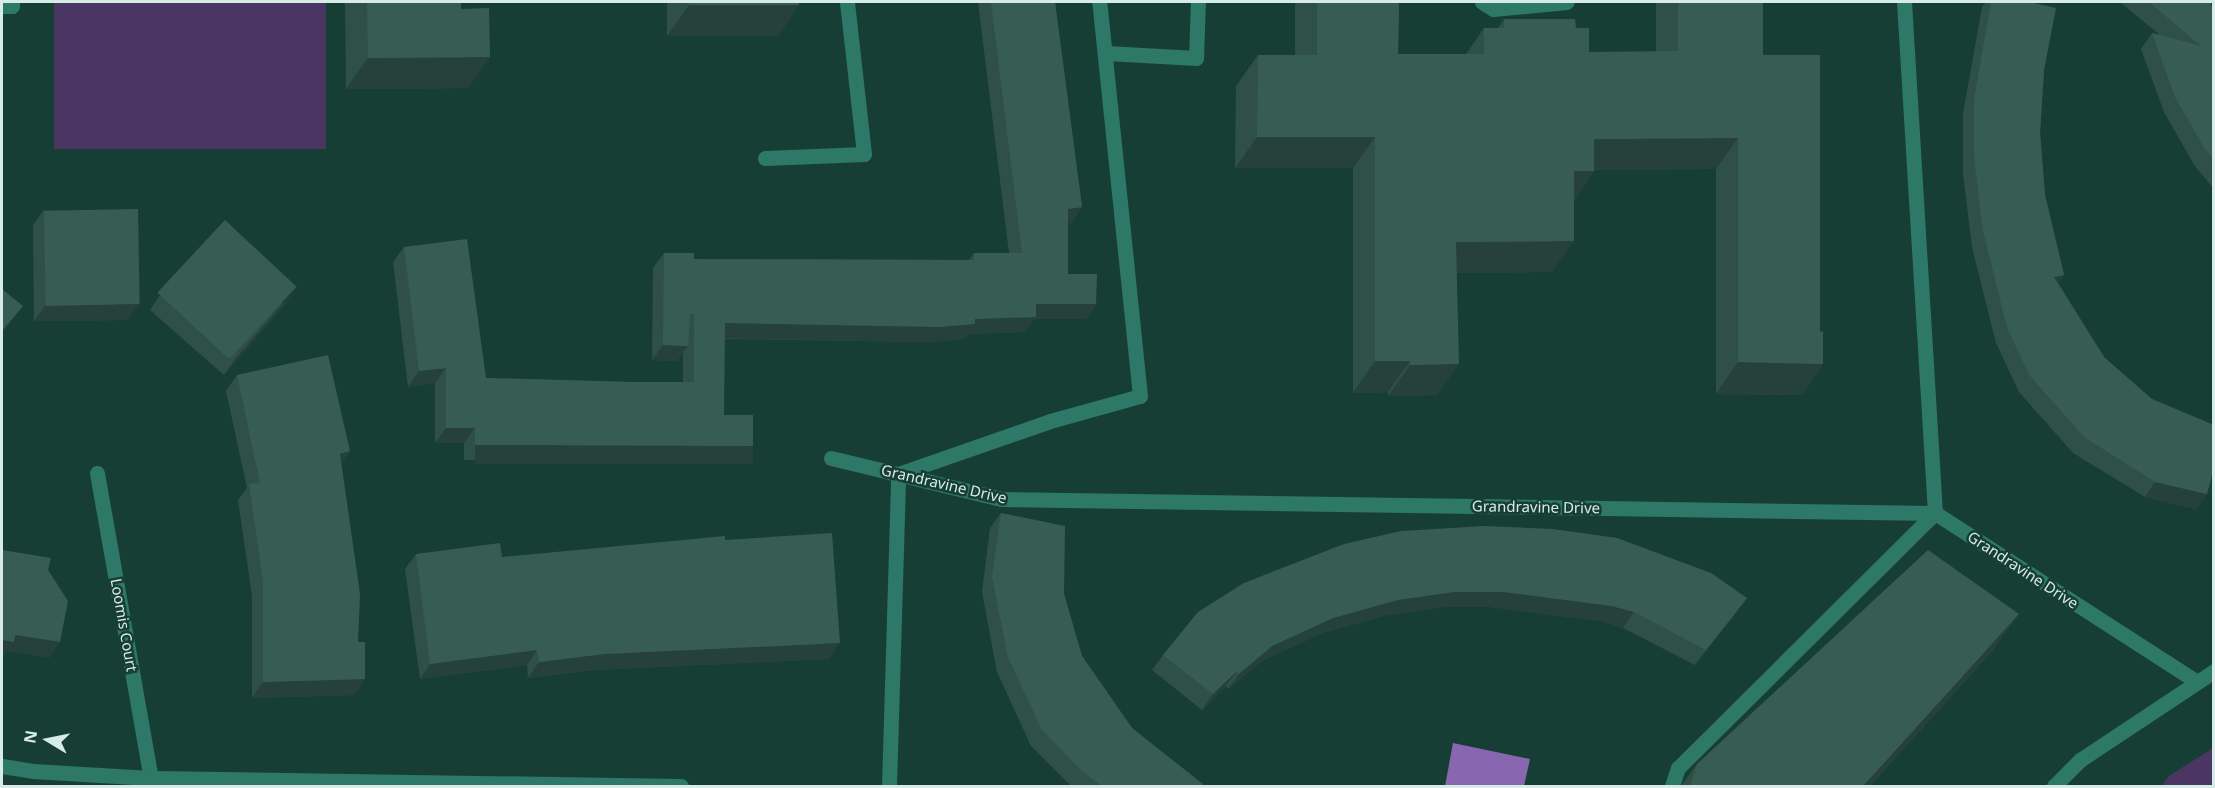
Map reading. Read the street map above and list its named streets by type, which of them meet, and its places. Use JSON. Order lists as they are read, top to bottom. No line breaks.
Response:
{"streets":{"street":["Grandravine Drive","Loomis Court"]},"north":"left"}
